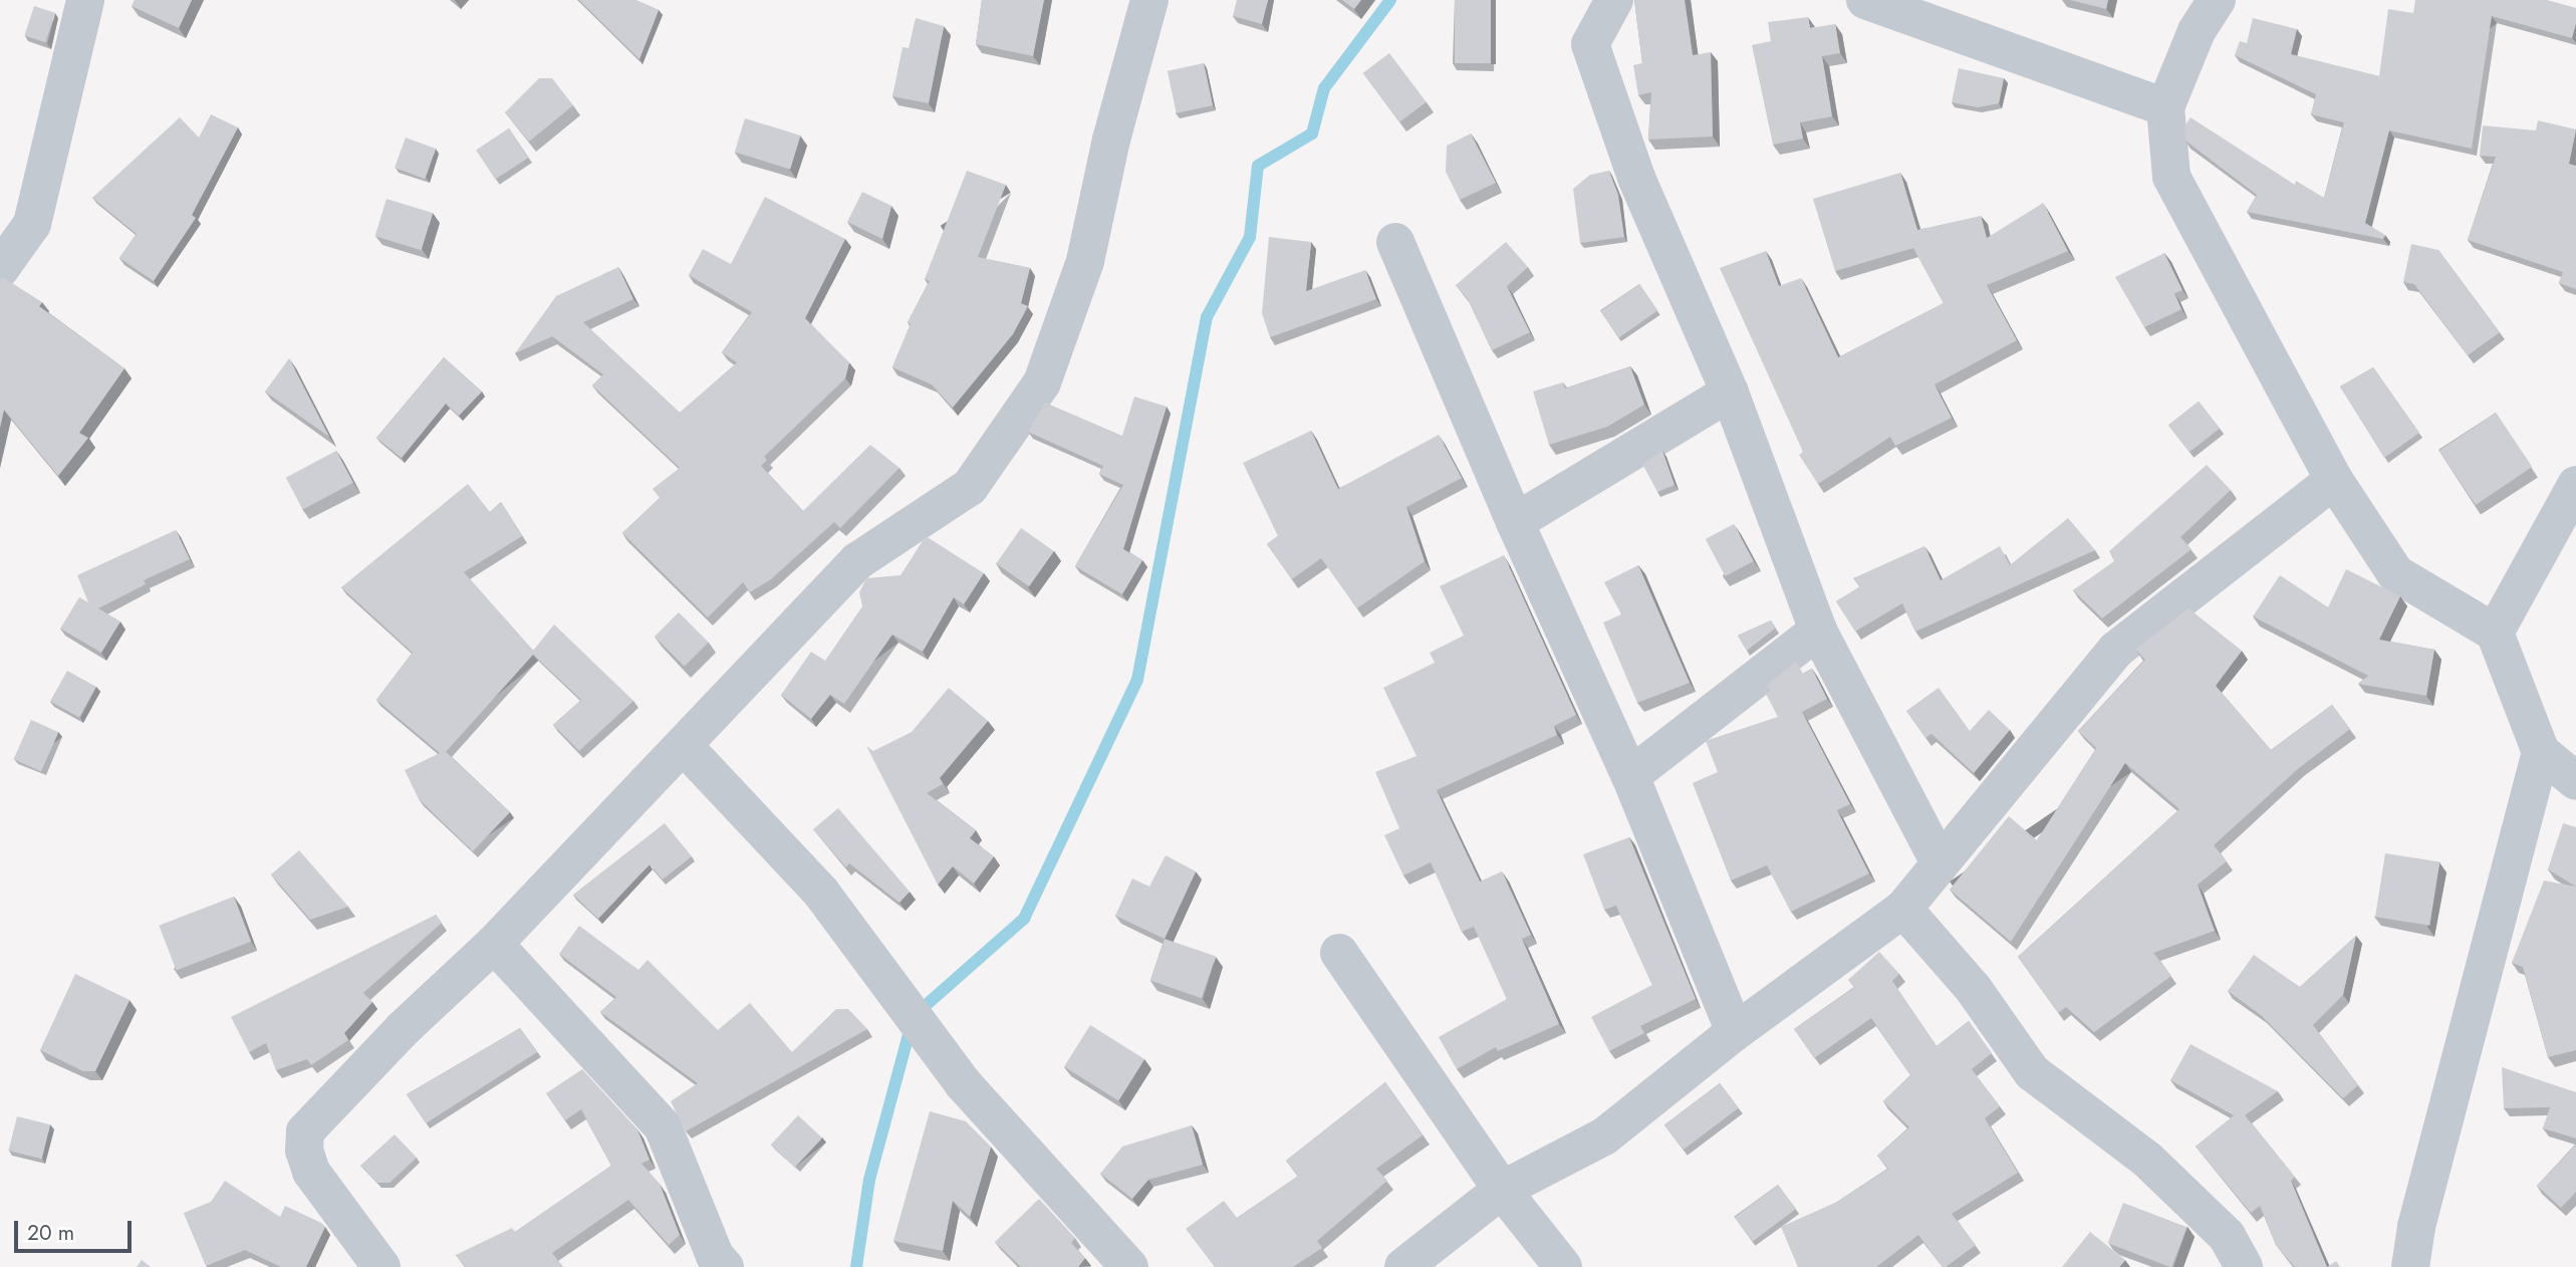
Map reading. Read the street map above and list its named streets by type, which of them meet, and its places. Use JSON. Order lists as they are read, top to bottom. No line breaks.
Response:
{"scale_bar":"20 m"}
